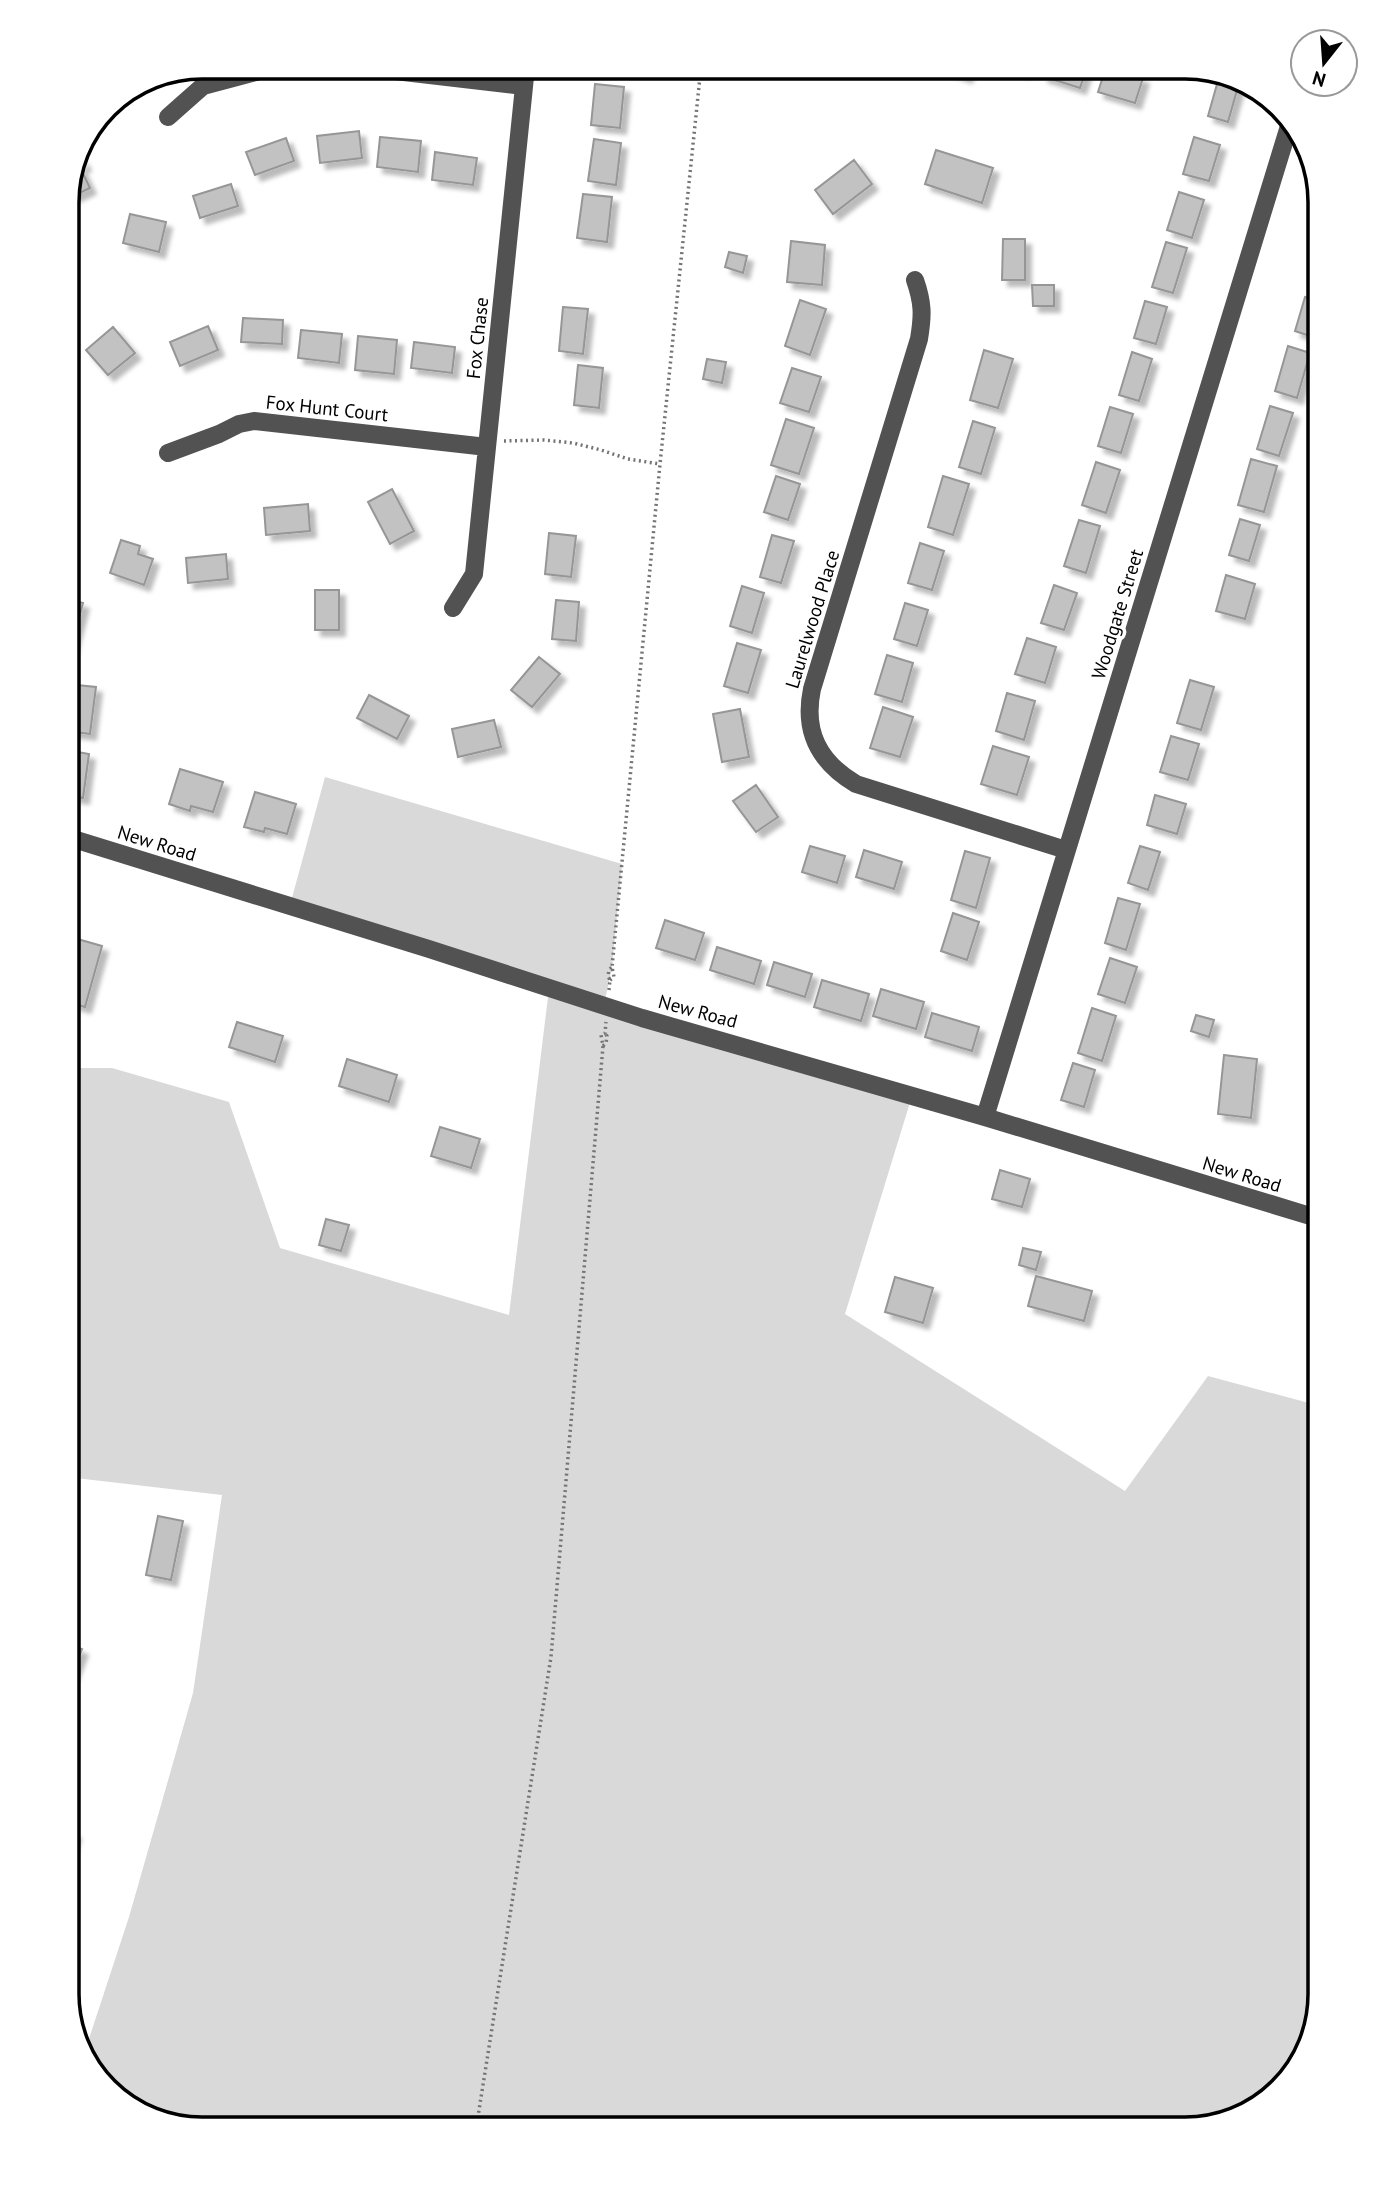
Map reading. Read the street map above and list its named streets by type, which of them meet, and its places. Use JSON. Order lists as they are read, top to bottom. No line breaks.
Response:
{"streets":{"street":["Fox Chase","Fox Hunt Court","Woodgate Street","Laurelwood Place","New Road"]},"crossings":[["Fox Chase","Fox Hunt Court"],["Woodgate Street","Laurelwood Place"],["Woodgate Street","New Road"]],"north":"bottom"}
